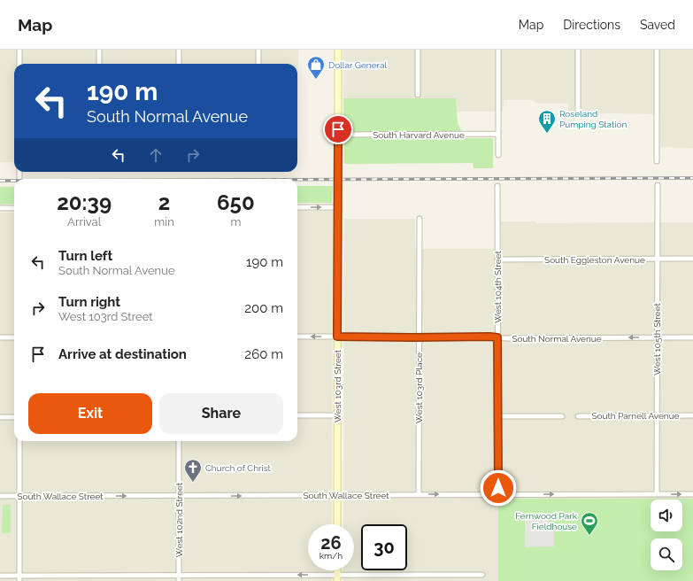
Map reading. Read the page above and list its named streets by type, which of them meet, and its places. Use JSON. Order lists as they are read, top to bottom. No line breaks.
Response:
{"streets":{"main road":["West 103rd Street"],"street":["South Harvard Avenue","South Eggleston Avenue","West 104th Street","South Normal Avenue","West 105th Street","West 103rd Place","South Parnell Avenue","South Wallace Street","West 102nd Street"]},"crossings":[["South Harvard Avenue","West 103rd Street"],["South Eggleston Avenue","West 104th Street"],["South Eggleston Avenue","West 105th Street"],["West 104th Street","South Normal Avenue"],["West 104th Street","South Wallace Street"],["South Normal Avenue","West 105th Street"],["South Normal Avenue","West 103rd Street"],["South Normal Avenue","West 103rd Place"],["West 105th Street","South Parnell Avenue"],["West 105th Street","South Wallace Street"],["West 103rd Street","South Wallace Street"],["West 103rd Place","South Wallace Street"],["South Wallace Street","West 102nd Street"]],"one_way":["South Normal Avenue","South Wallace Street"],"places":{"shop":["Dollar General"],"building":["Roseland Pumping Station"],"church":["Church of Christ"],"sports":["Fernwood Park Fieldhouse"]},"page":{"header":"Map","nav":["Map","Directions","Saved"],"turn":["190 m","South Normal Avenue"],"eta":["20:39","Arrival","2","min","650","m"],"list":[{"name":"Turn left","note":"South Normal Avenue","value":"190 m"},{"name":"Turn right","note":"West 103rd Street","value":"200 m"},{"name":"Arrive at destination","value":"260 m"}],"buttons":["Exit","Share"],"speed":"26 km/h","limit":"30"}}
